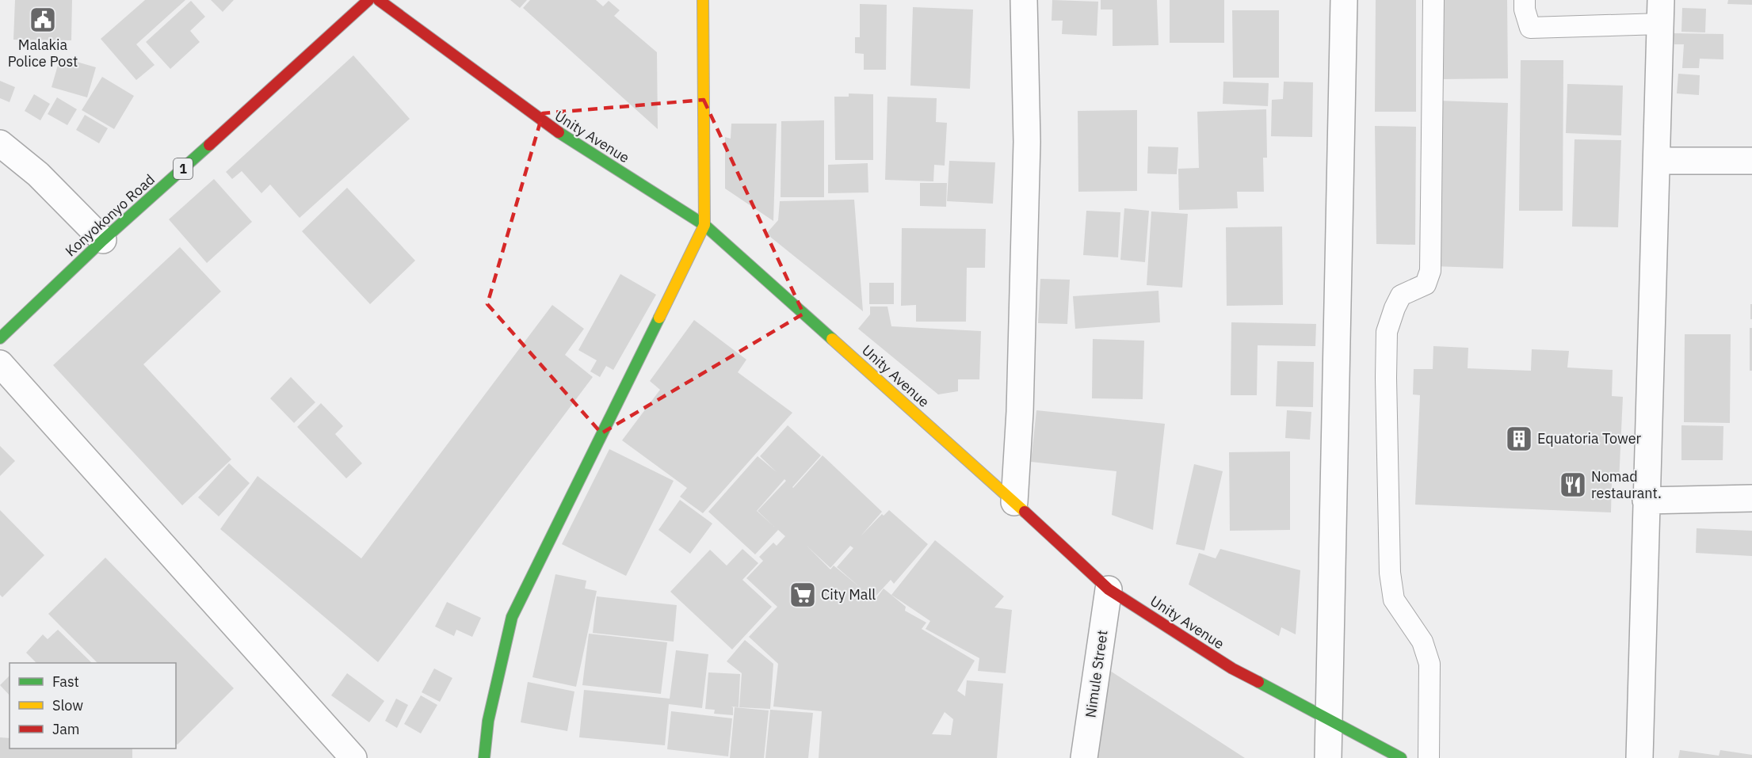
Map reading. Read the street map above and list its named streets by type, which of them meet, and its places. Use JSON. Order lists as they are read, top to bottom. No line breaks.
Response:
{"streets":{"main road":["Unity Avenue","1","Konyokonyo Road"],"street":["Nimule Street"]},"crossings":[["Unity Avenue","Nimule Street"]],"places":{"public building":["Malakia Police Post"],"building":["Equatoria Tower"],"restaurant":["Nomad restaurant."],"supermarket":["City Mall"]},"legend":["Fast","Slow","Jam"]}
